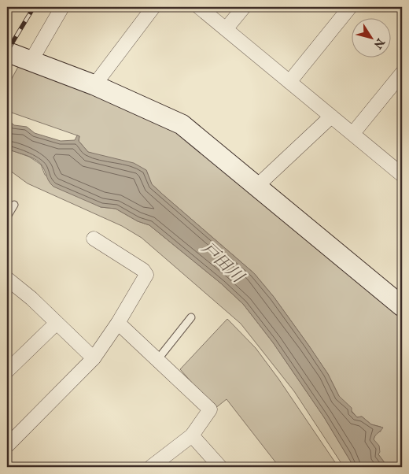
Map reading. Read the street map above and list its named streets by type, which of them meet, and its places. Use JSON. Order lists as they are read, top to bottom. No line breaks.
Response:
{"water":["戸田川"],"north":"bottom right"}
